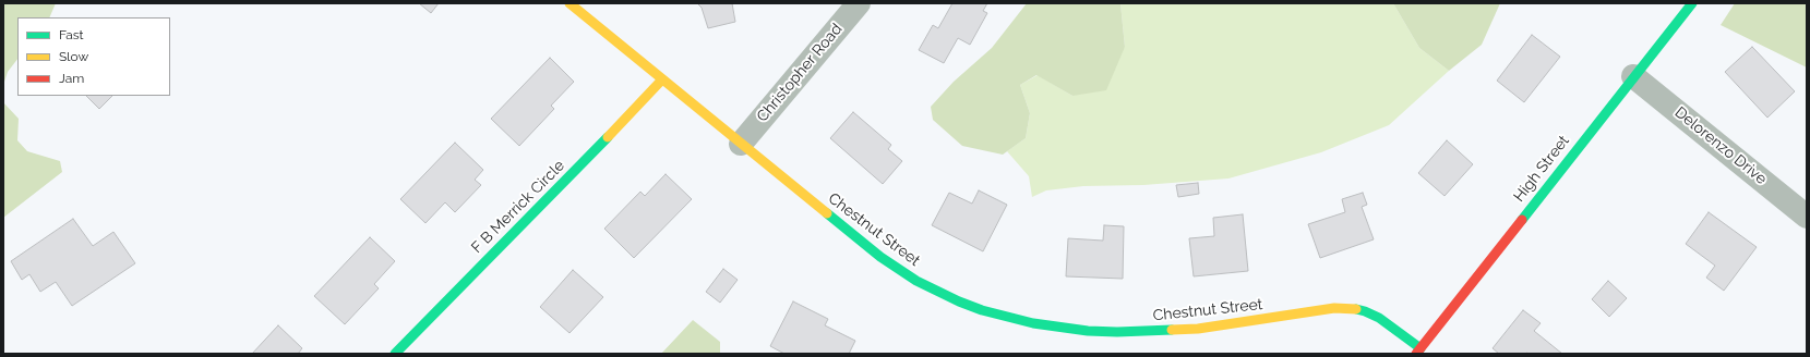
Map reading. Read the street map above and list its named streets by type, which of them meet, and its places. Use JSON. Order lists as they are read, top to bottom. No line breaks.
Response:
{"streets":{"main road":["High Street","F B Merrick Circle","Chestnut Street"],"street":["Christopher Road","Delorenzo Drive"]},"crossings":[["Christopher Road","Chestnut Street"],["Delorenzo Drive","High Street"],["High Street","Chestnut Street"],["F B Merrick Circle","Chestnut Street"]],"legend":["Fast","Slow","Jam"]}
